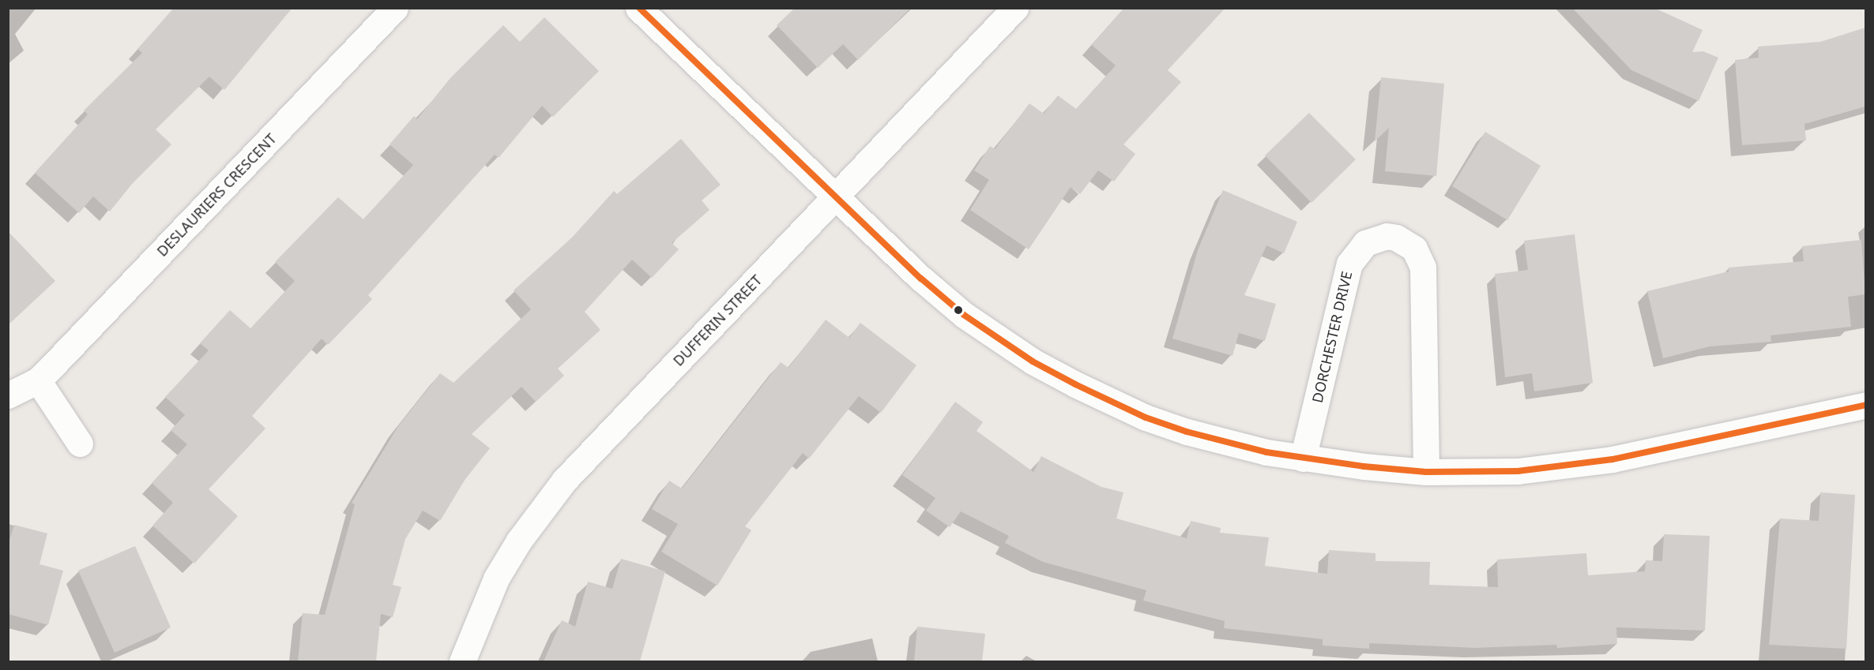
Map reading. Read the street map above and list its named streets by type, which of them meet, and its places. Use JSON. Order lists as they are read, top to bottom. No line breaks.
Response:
{"streets":{"street":["DESLAURIERS CRESCENT","DUFFERIN STREET","DORCHESTER DRIVE"]}}
